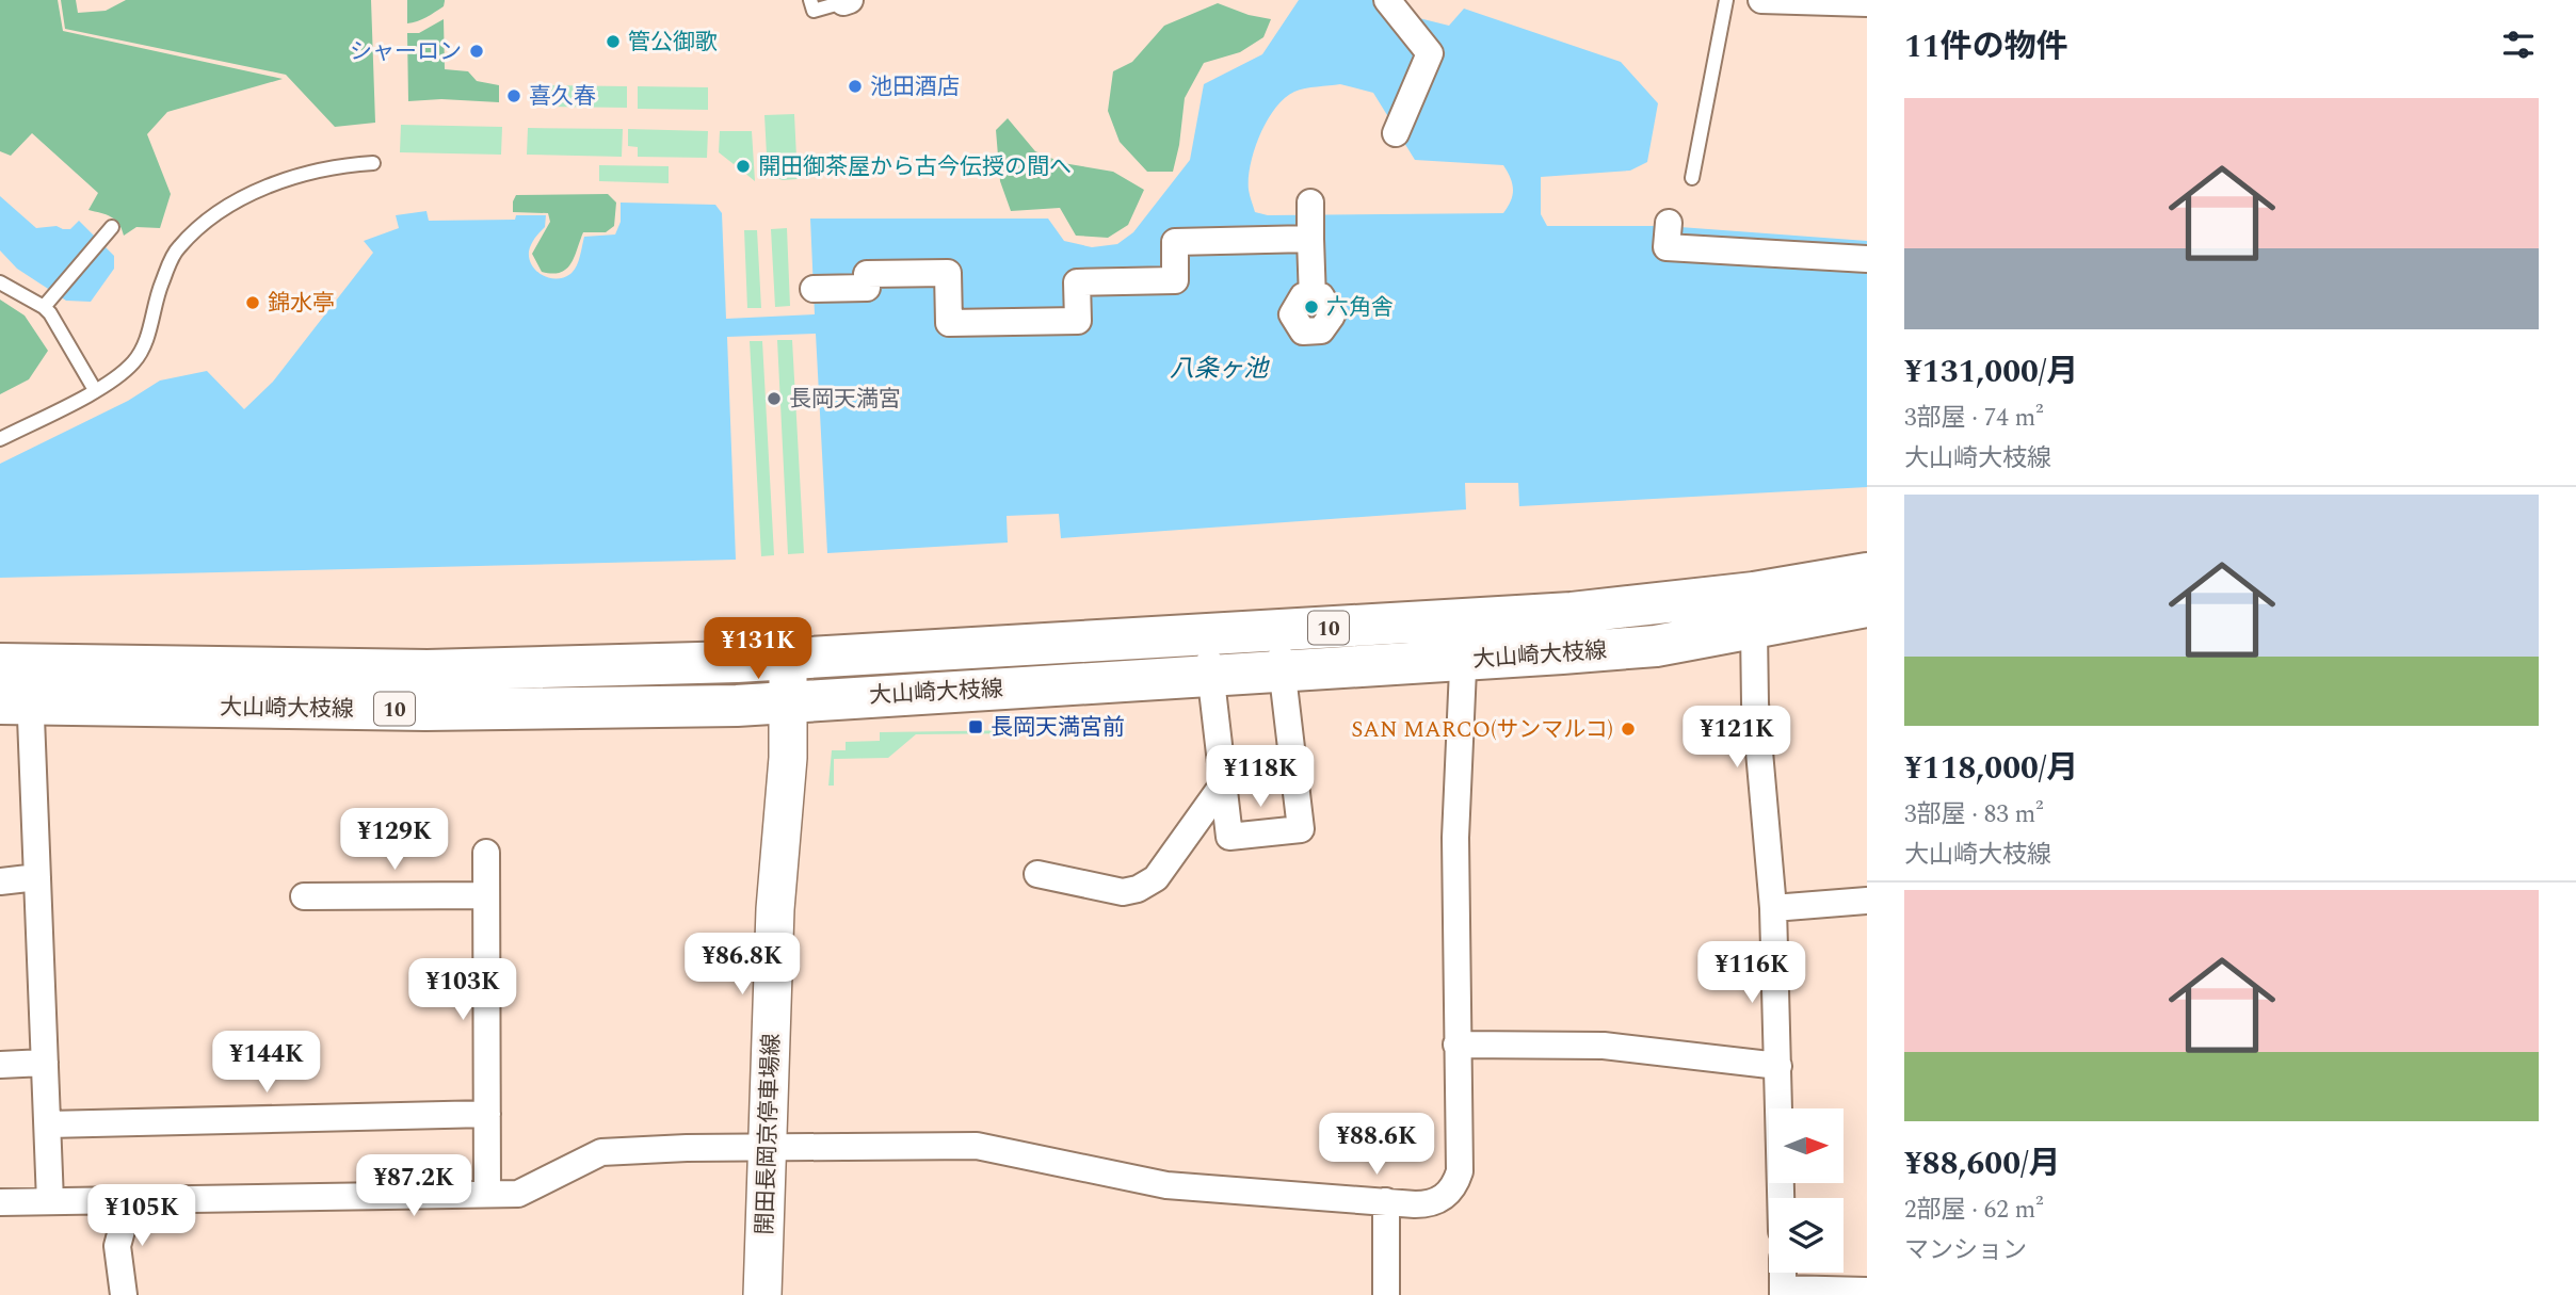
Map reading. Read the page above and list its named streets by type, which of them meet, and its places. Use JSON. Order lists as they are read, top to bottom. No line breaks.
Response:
{"streets":{"main road":["10","大山崎大枝線","開田長岡京停車場線"]},"crossings":[["大山崎大枝線","開田長岡京停車場線"]],"water":["八条ヶ池"],"places":{"other":["管公御歌","シャーロン","池田酒店","喜久春","開田御茶屋から古今伝授の間へ","錦水亭","六角舎","長岡天満宮","SAN MARCO(サンマルコ)"],"transit":["長岡天満宮前"]},"north":"right","page":{"heading":"11件の物件","list":[{"name":"¥131,000/月","note":"3部屋 · 74 m² · 大山崎大枝線"},{"name":"¥118,000/月","note":"3部屋 · 83 m² · 大山崎大枝線"},{"name":"¥88,600/月","note":"2部屋 · 62 m² · マンション"}],"price":["¥131K","¥121K","¥118K","¥129K","¥86.8K","¥116K","¥103K","¥144K","¥88.6K","¥87.2K","¥105K"]}}
